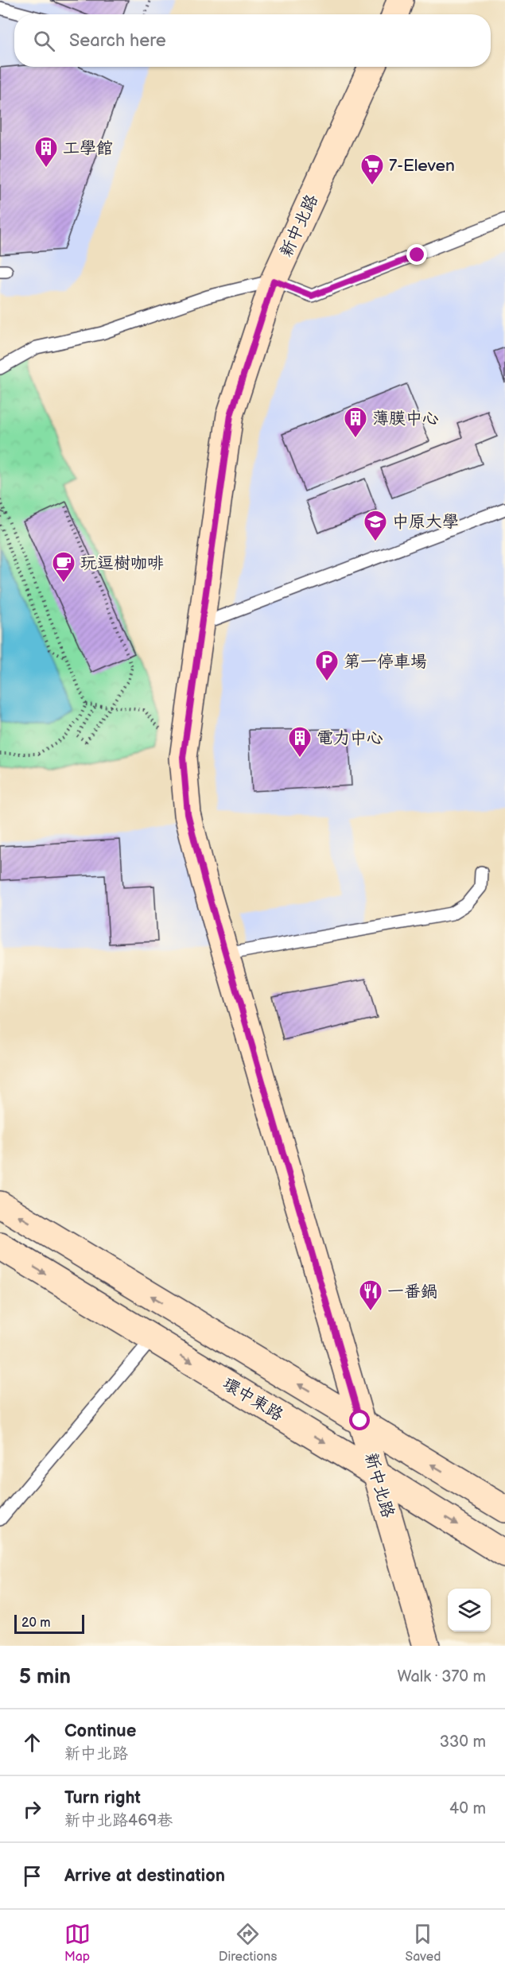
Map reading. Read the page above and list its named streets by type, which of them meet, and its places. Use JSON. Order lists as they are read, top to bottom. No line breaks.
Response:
{"streets":{"street":["新中北路","環中東路"]},"crossings":[["新中北路","環中東路"]],"places":{"building":["工學館","薄膜中心","電力中心"],"supermarket":["7-Eleven"],"school or university":["中原大學"],"cafe":["玩逗樹咖啡"],"parking":["第一停車場"],"restaurant":["一番鍋"]},"scale_bar":"20 m","page":{"search":"Search here","scale":"20 m","heading":["5 min","Walk · 370 m"],"list":[["Continue","新中北路","330 m"],["Turn right","新中北路469巷","40 m"],"Arrive at destination"],"nav":["Map","Directions","Saved"]}}
